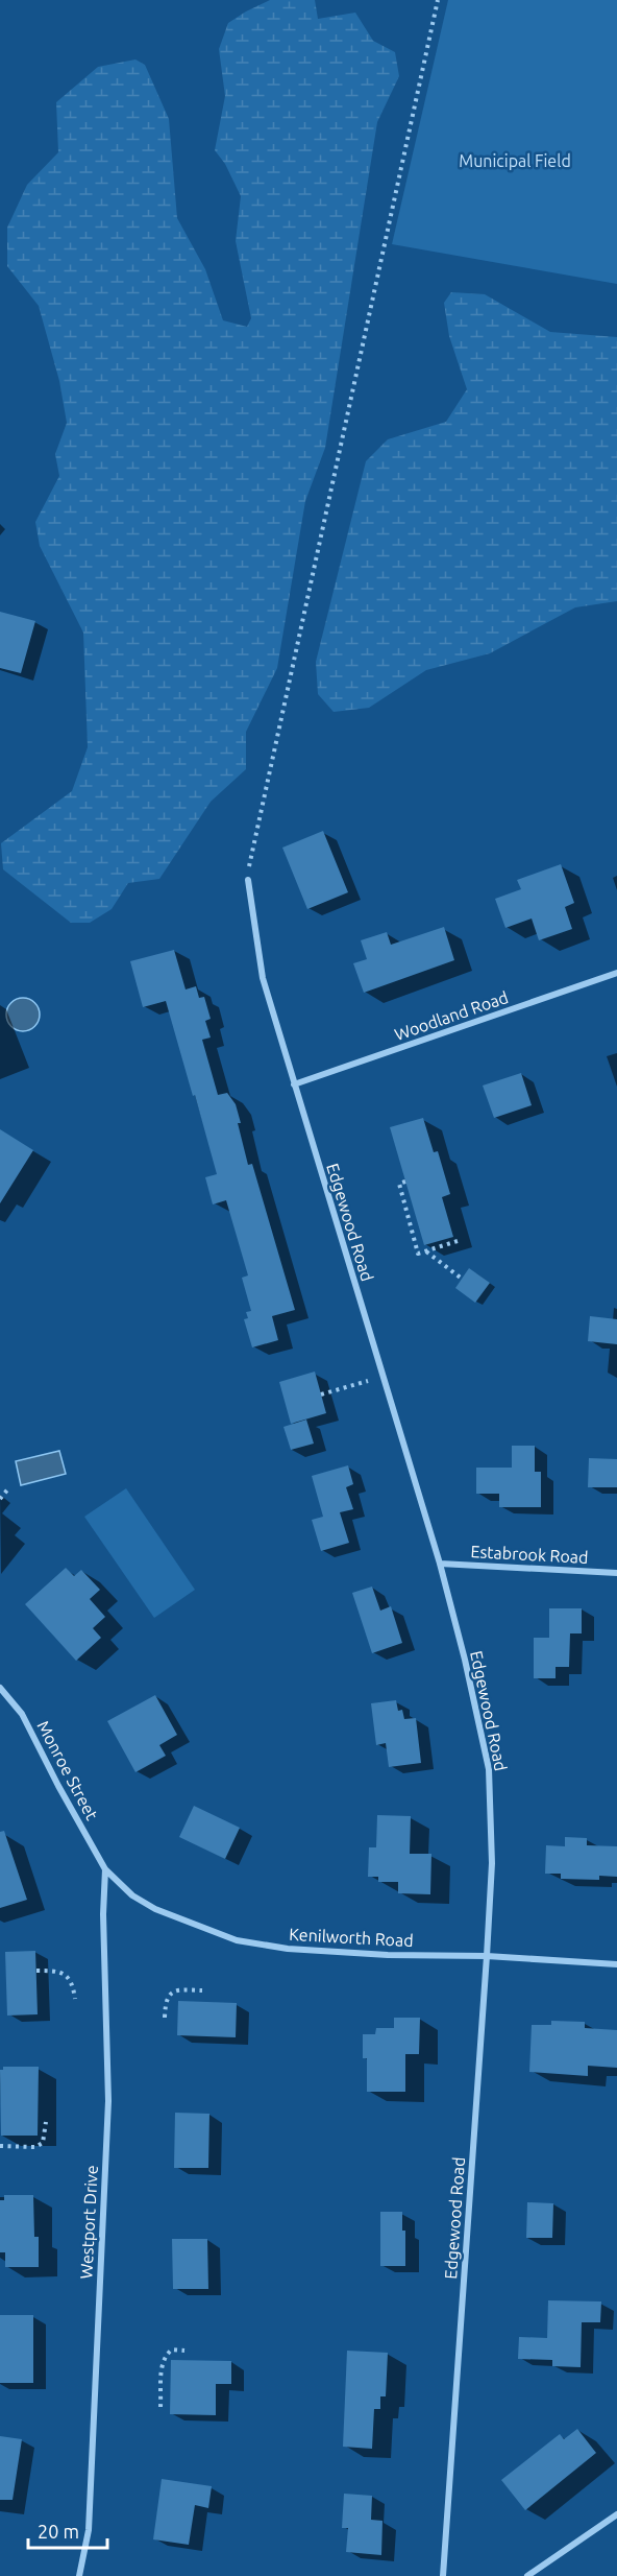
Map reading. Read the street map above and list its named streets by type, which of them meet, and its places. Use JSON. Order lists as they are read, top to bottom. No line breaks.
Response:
{"streets":{"street":["Woodland Road","Edgewood Road","Estabrook Road","Monroe Street","Kenilworth Road","Westport Drive"]},"crossings":[["Woodland Road","Edgewood Road"],["Edgewood Road","Estabrook Road"],["Edgewood Road","Kenilworth Road"],["Monroe Street","Kenilworth Road"],["Monroe Street","Westport Drive"],["Kenilworth Road","Westport Drive"]],"parks":["Municipal Field"],"scale_bar":"20 m"}
